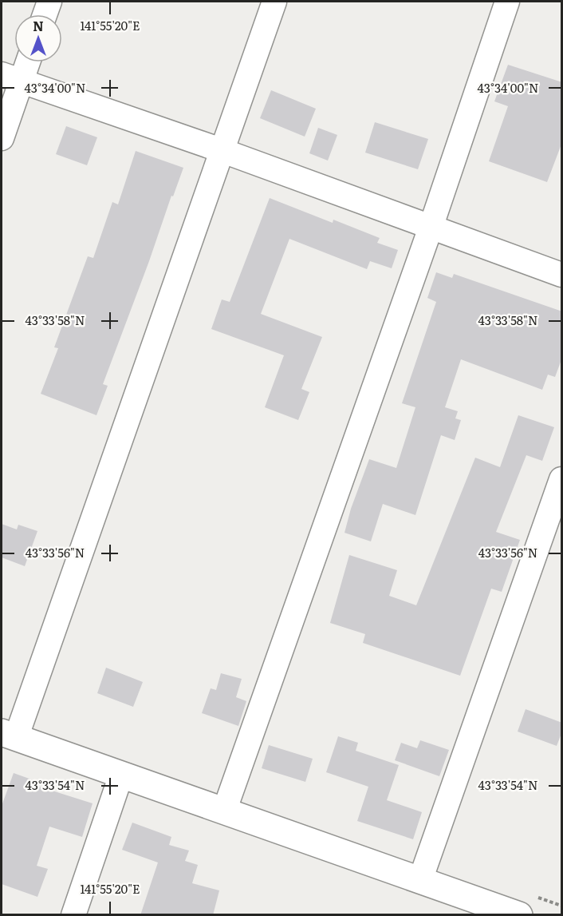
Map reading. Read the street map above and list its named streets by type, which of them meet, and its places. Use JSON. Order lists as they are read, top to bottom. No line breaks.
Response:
{"north":"top","coordinates":["141°55'20\"E","43°34'00\"N","43°33'58\"N","43°33'56\"N","43°33'54\"N"]}
